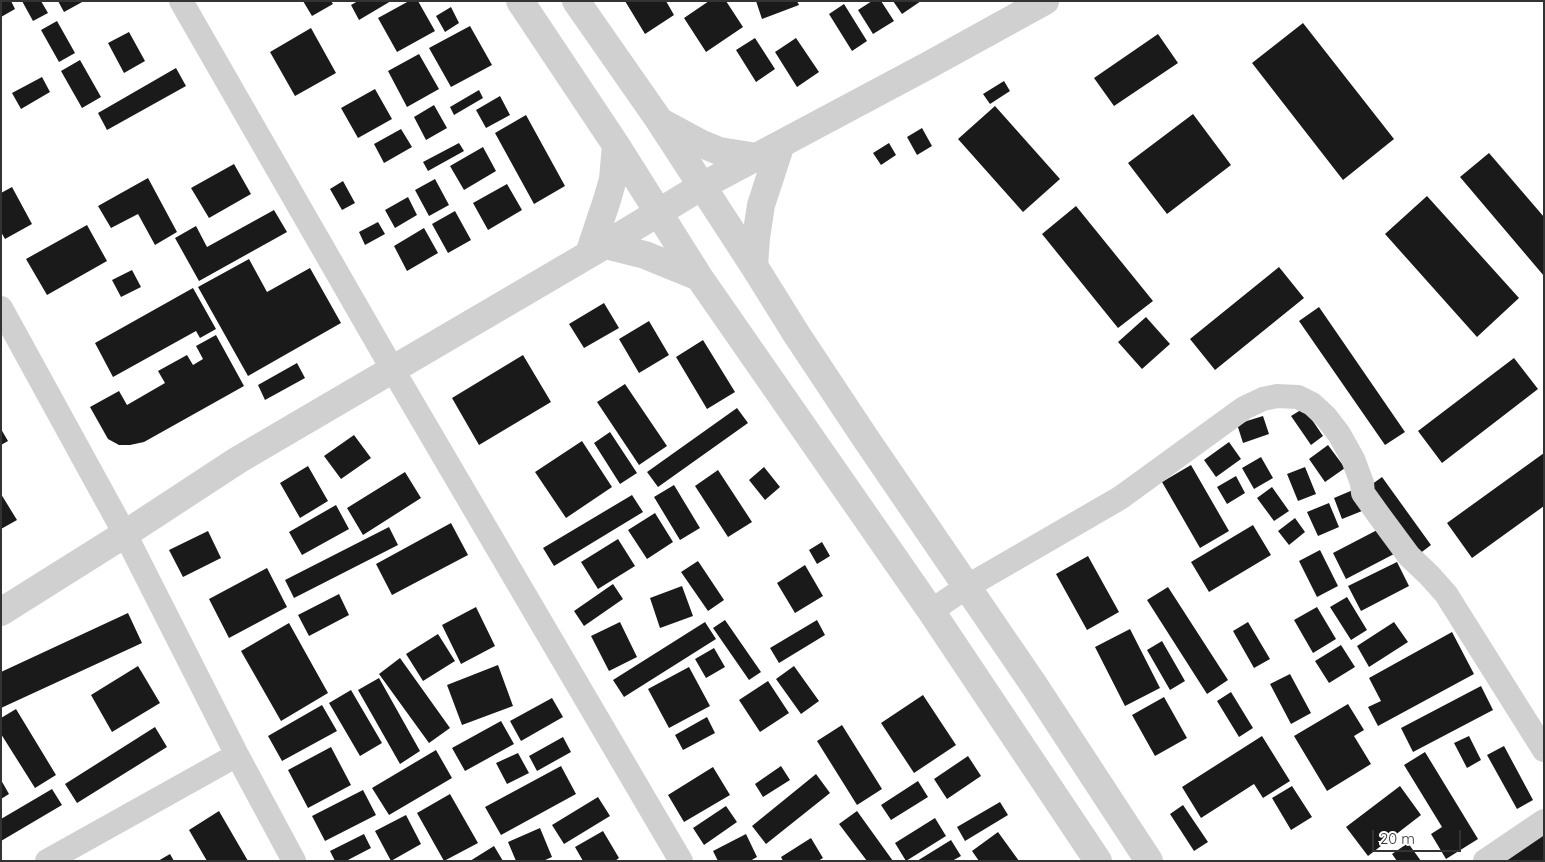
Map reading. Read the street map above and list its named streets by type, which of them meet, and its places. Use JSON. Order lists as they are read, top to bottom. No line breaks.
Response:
{"scale_bar":"20 m"}
